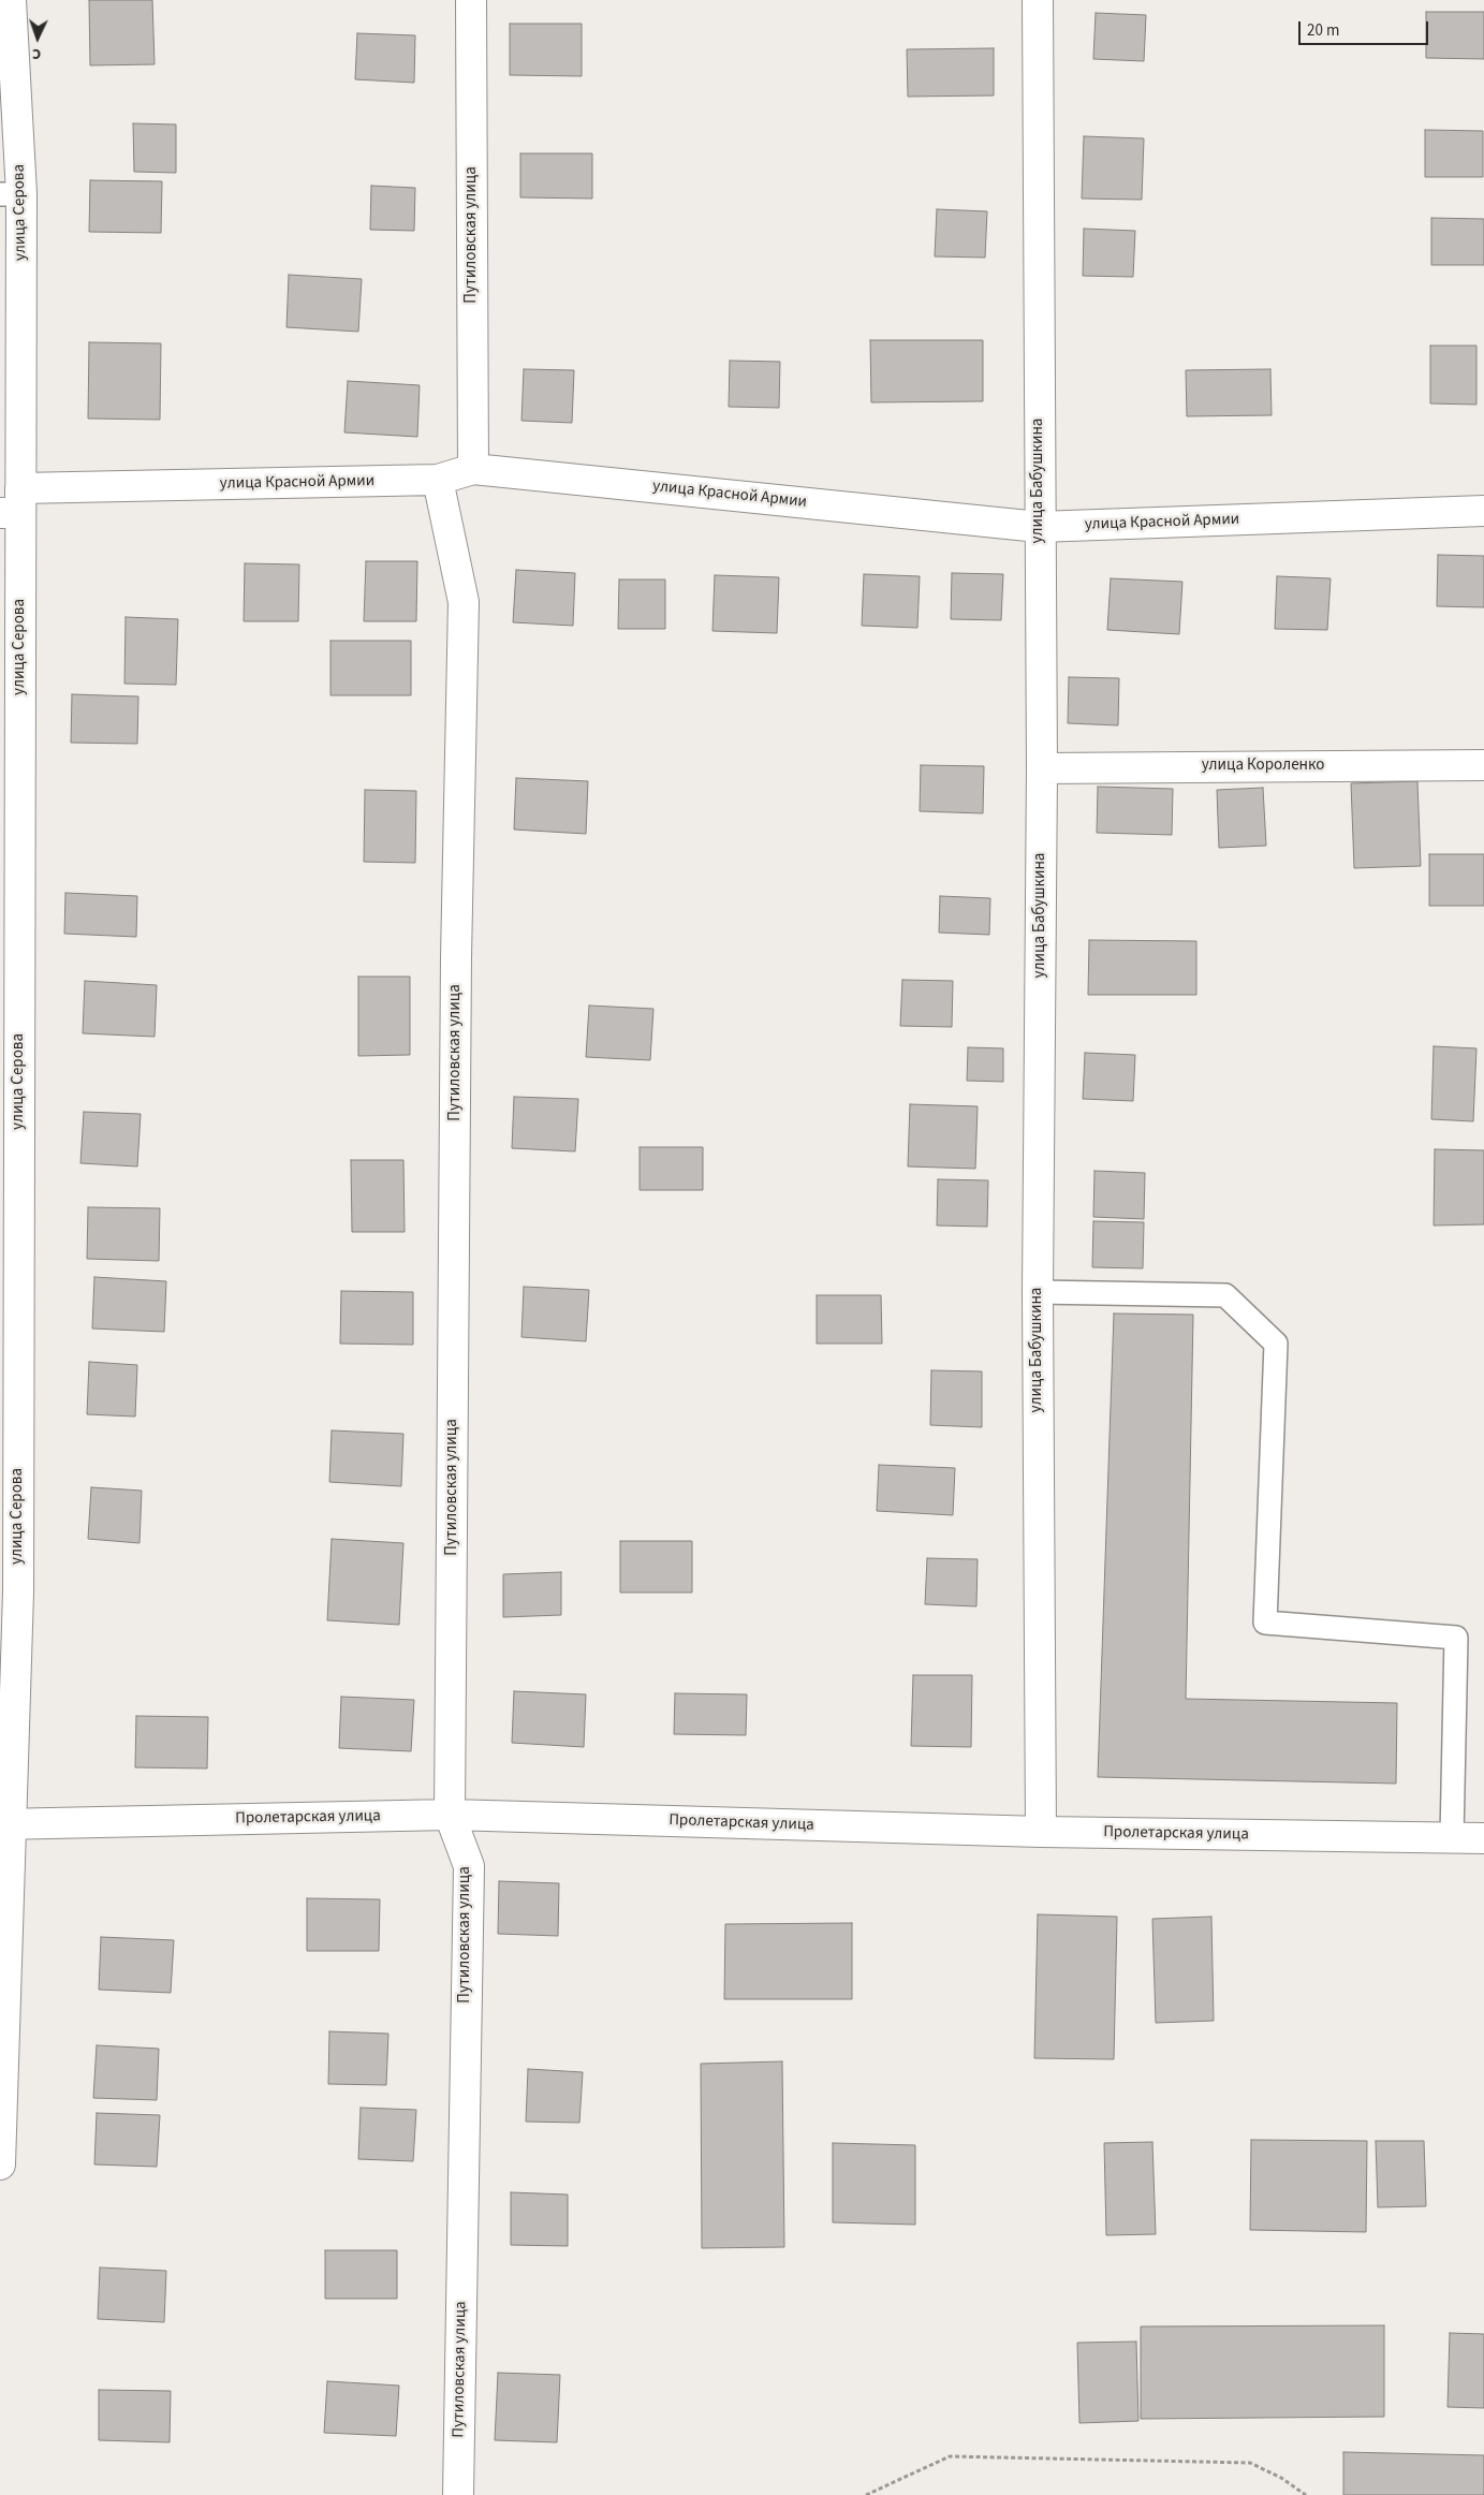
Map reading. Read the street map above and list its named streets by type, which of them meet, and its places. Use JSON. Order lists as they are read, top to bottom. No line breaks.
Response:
{"streets":{"street":["улица Серова","Путиловская улица","улица Бабушкина","улица Красной Армии","улица Короленко","Пролетарская улица"]},"crossings":[["улица Серова","улица Красной Армии"],["улица Серова","Пролетарская улица"],["Путиловская улица","улица Красной Армии"],["Путиловская улица","Пролетарская улица"],["улица Бабушкина","улица Красной Армии"],["улица Бабушкина","улица Короленко"],["улица Бабушкина","Пролетарская улица"]],"scale_bar":"20 m","north":"bottom"}
